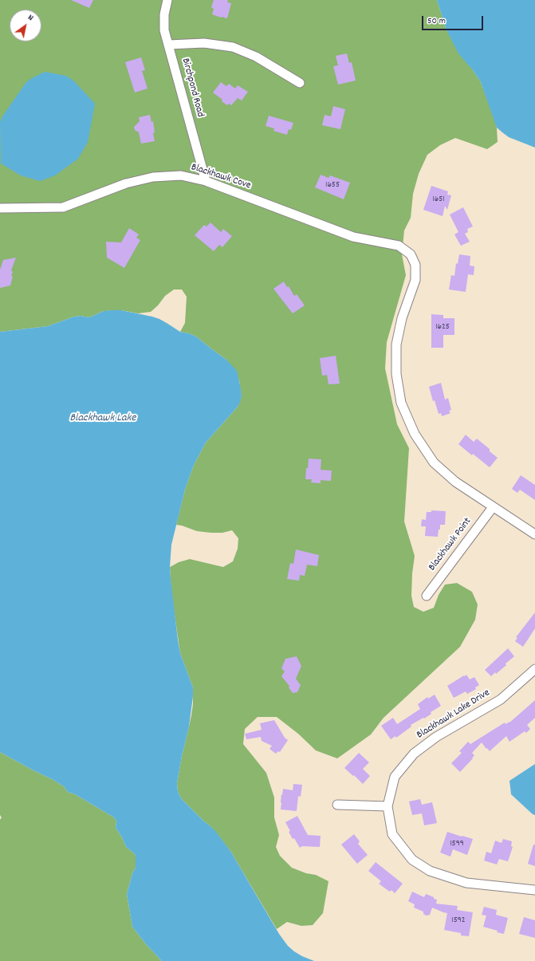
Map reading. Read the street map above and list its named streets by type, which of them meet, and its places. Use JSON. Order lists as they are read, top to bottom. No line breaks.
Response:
{"streets":{"street":["Birchpond Road","Blackhawk Cove","Blackhawk Point","Blackhawk Lake Drive"]},"crossings":[["Birchpond Road","Blackhawk Cove"],["Blackhawk Cove","Blackhawk Point"]],"water":["Blackhawk Lake"],"house_numbers":["1655","1651","1625","1599","1592"],"scale_bar":"50 m","north":"top right"}
